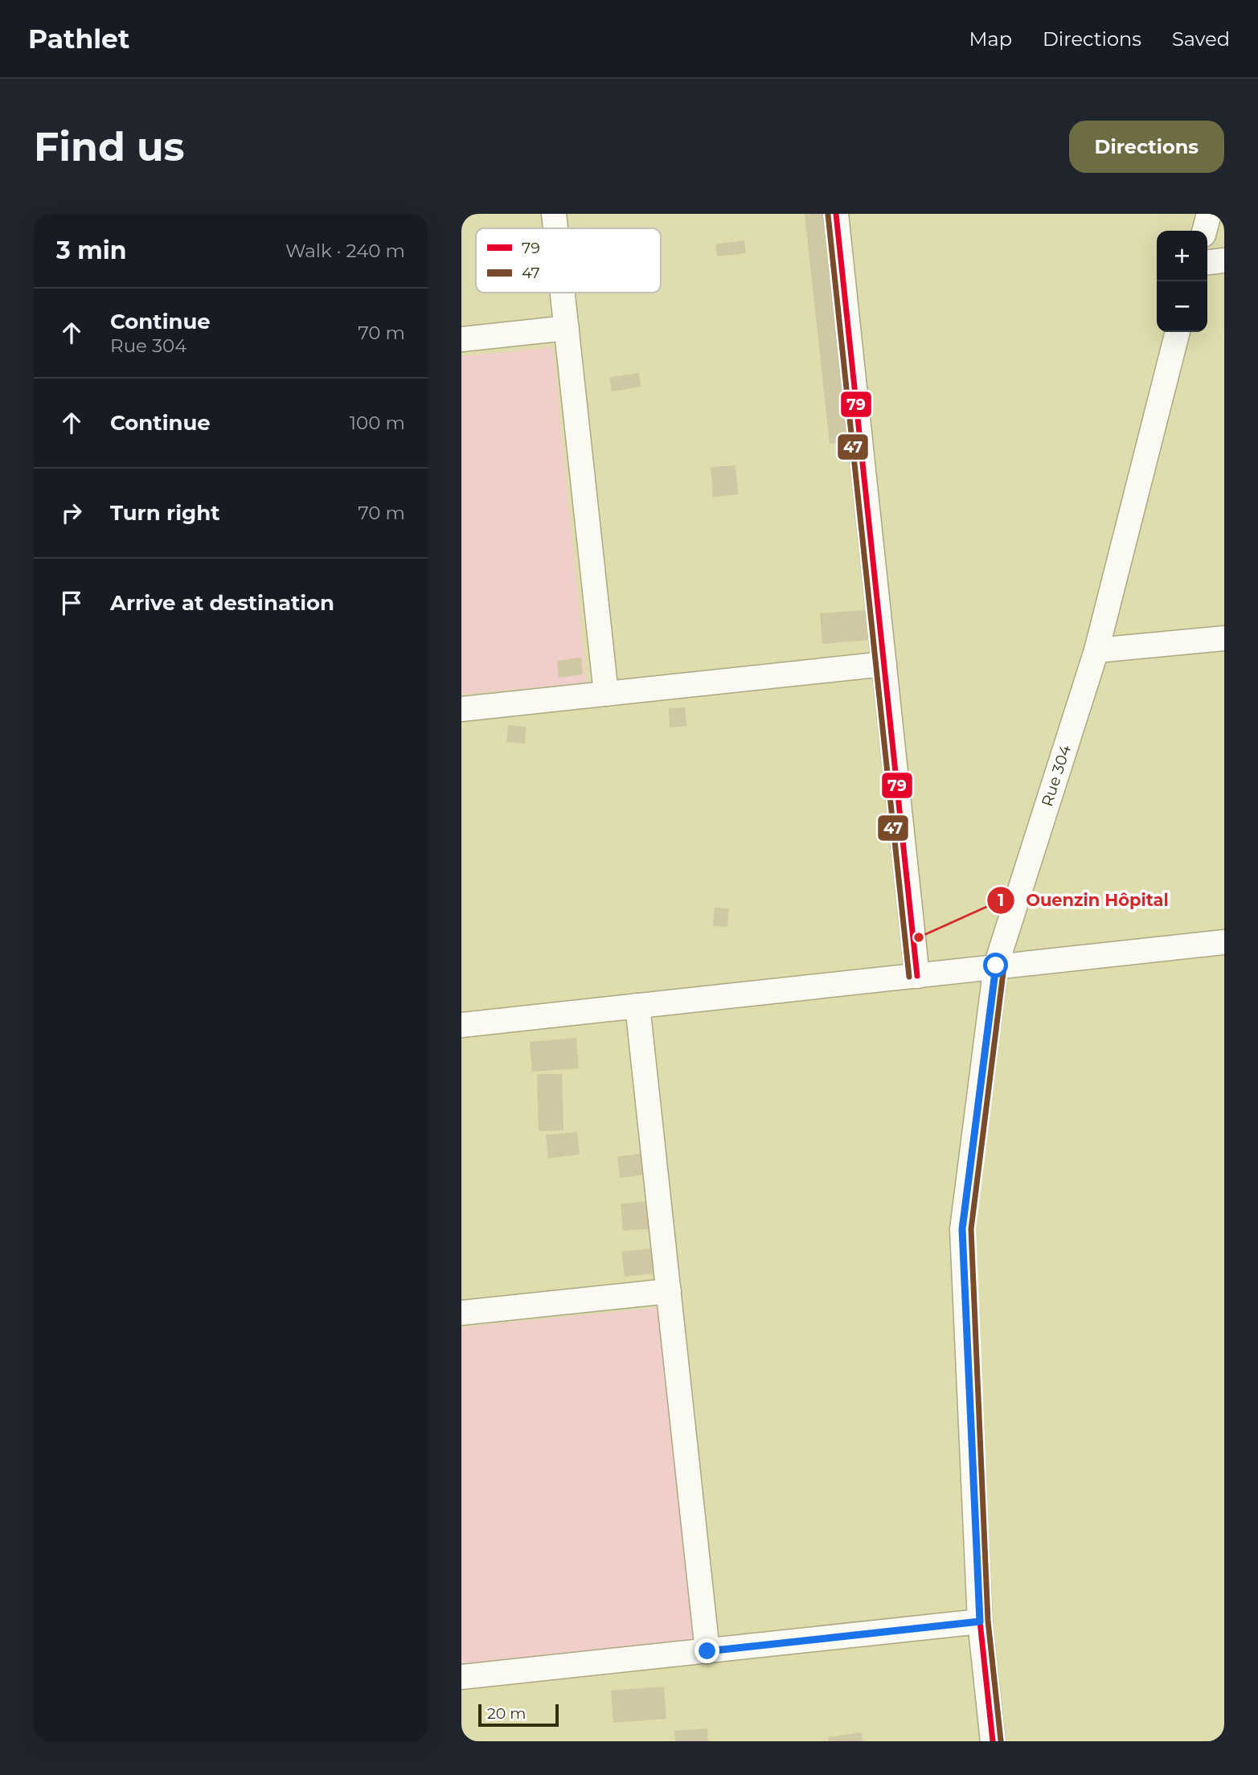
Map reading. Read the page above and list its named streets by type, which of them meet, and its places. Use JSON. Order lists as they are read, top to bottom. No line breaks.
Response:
{"streets":{"street":["Rue 304"]},"places":["Ouenzin Hôpital"],"lines":["transit line 79","transit line 47"],"legend":["79","47"],"scale_bar":"20 m","page":{"header":"Pathlet","nav":["Map","Directions","Saved"],"buttons":"Directions","title":"Find us","heading":["3 min","Walk · 240 m"],"map_buttons":["+","−"],"list":[["Continue","Rue 304","70 m"],["Continue","100 m"],["Turn right","70 m"],"Arrive at destination"],"scale":"20 m"}}
